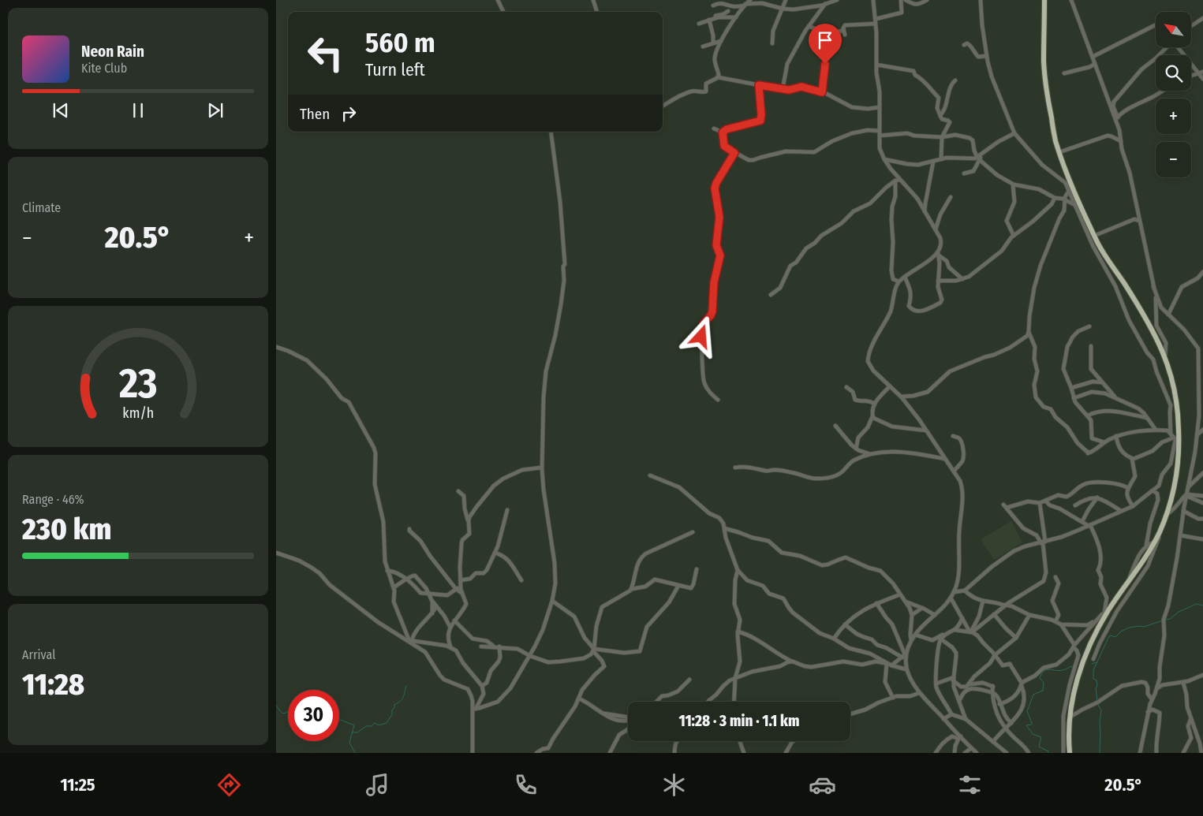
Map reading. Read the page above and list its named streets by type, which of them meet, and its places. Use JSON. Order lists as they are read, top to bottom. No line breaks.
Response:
{"north":"top left","page":{"map_buttons":["+","−"],"turn":["560 m","Turn left"],"song":["Neon Rain","Kite Club"],"then":"Then","tile":["Climate",["Range · 46%","230 km"],["Arrival","11:28"]],"heat":["−","20.5°","+"],"limit":"30","trip":"11:28 · 3 min · 1.1 km","tabs":["11:25","20.5°"],"gauge":["23","km/h"]}}
